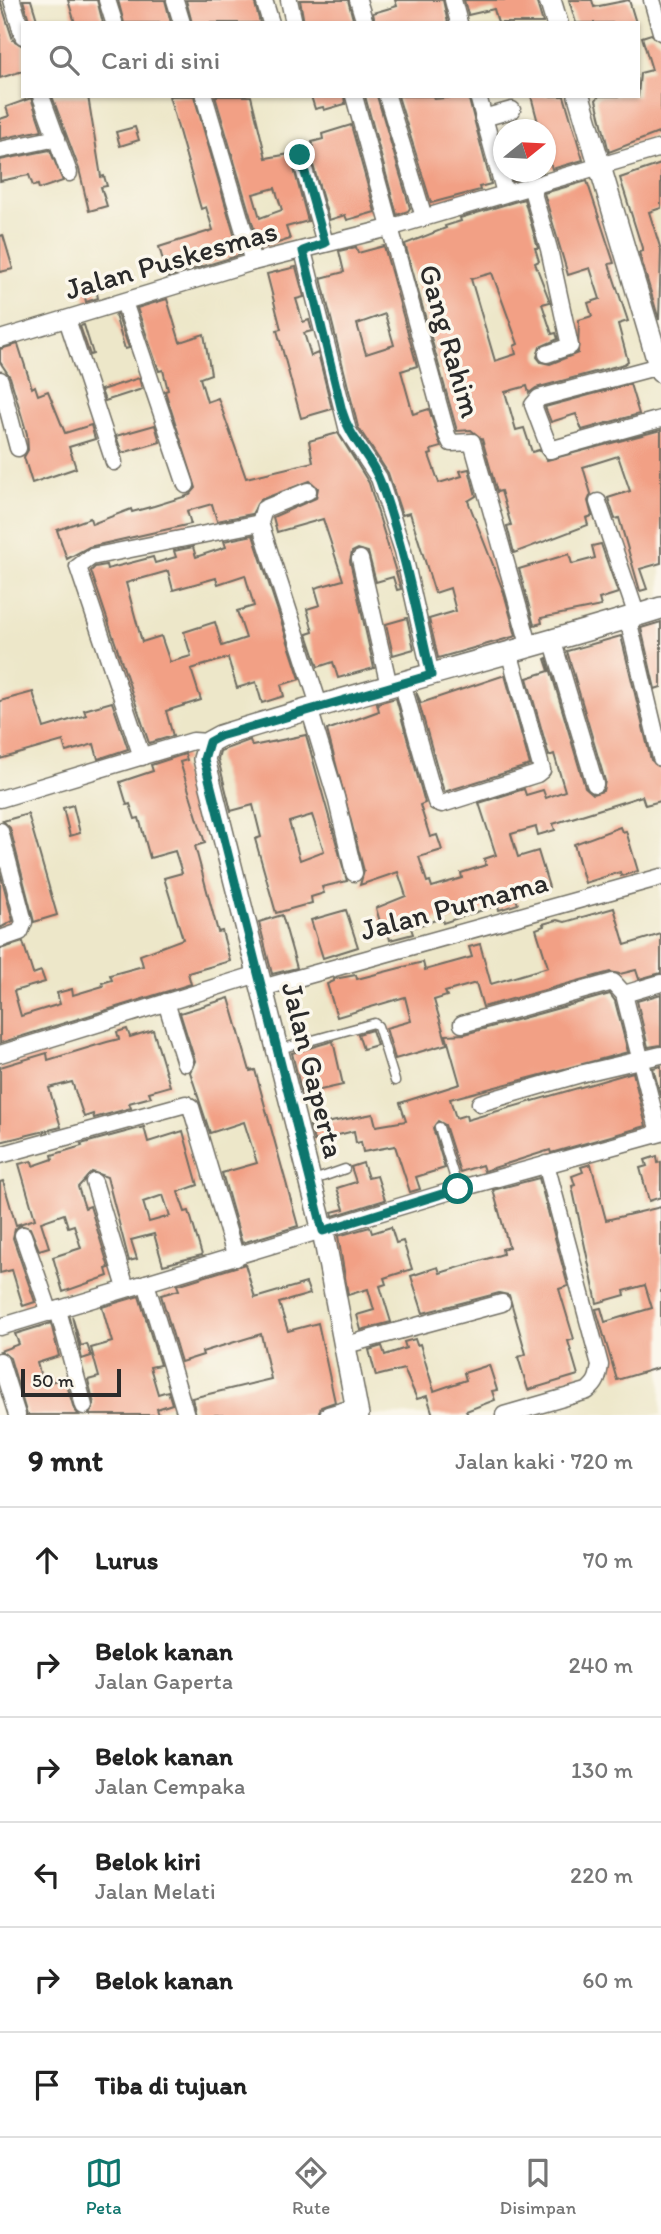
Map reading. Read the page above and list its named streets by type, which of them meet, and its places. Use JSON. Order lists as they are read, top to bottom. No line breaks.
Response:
{"streets":{"street":["Jalan Puskesmas","Gang Rahim","Jalan Purnama","Jalan Gaperta"]},"crossings":[["Jalan Puskesmas","Gang Rahim"],["Jalan Purnama","Jalan Gaperta"]],"scale_bar":"50 m","north":"right","page":{"search":"Cari di sini","scale":"50 m","heading":["9 mnt","Jalan kaki · 720 m"],"list":[["Lurus","70 m"],["Belok kanan","Jalan Gaperta","240 m"],["Belok kanan","Jalan Cempaka","130 m"],["Belok kiri","Jalan Melati","220 m"],["Belok kanan","60 m"],"Tiba di tujuan"],"nav":["Peta","Rute","Disimpan"]}}
